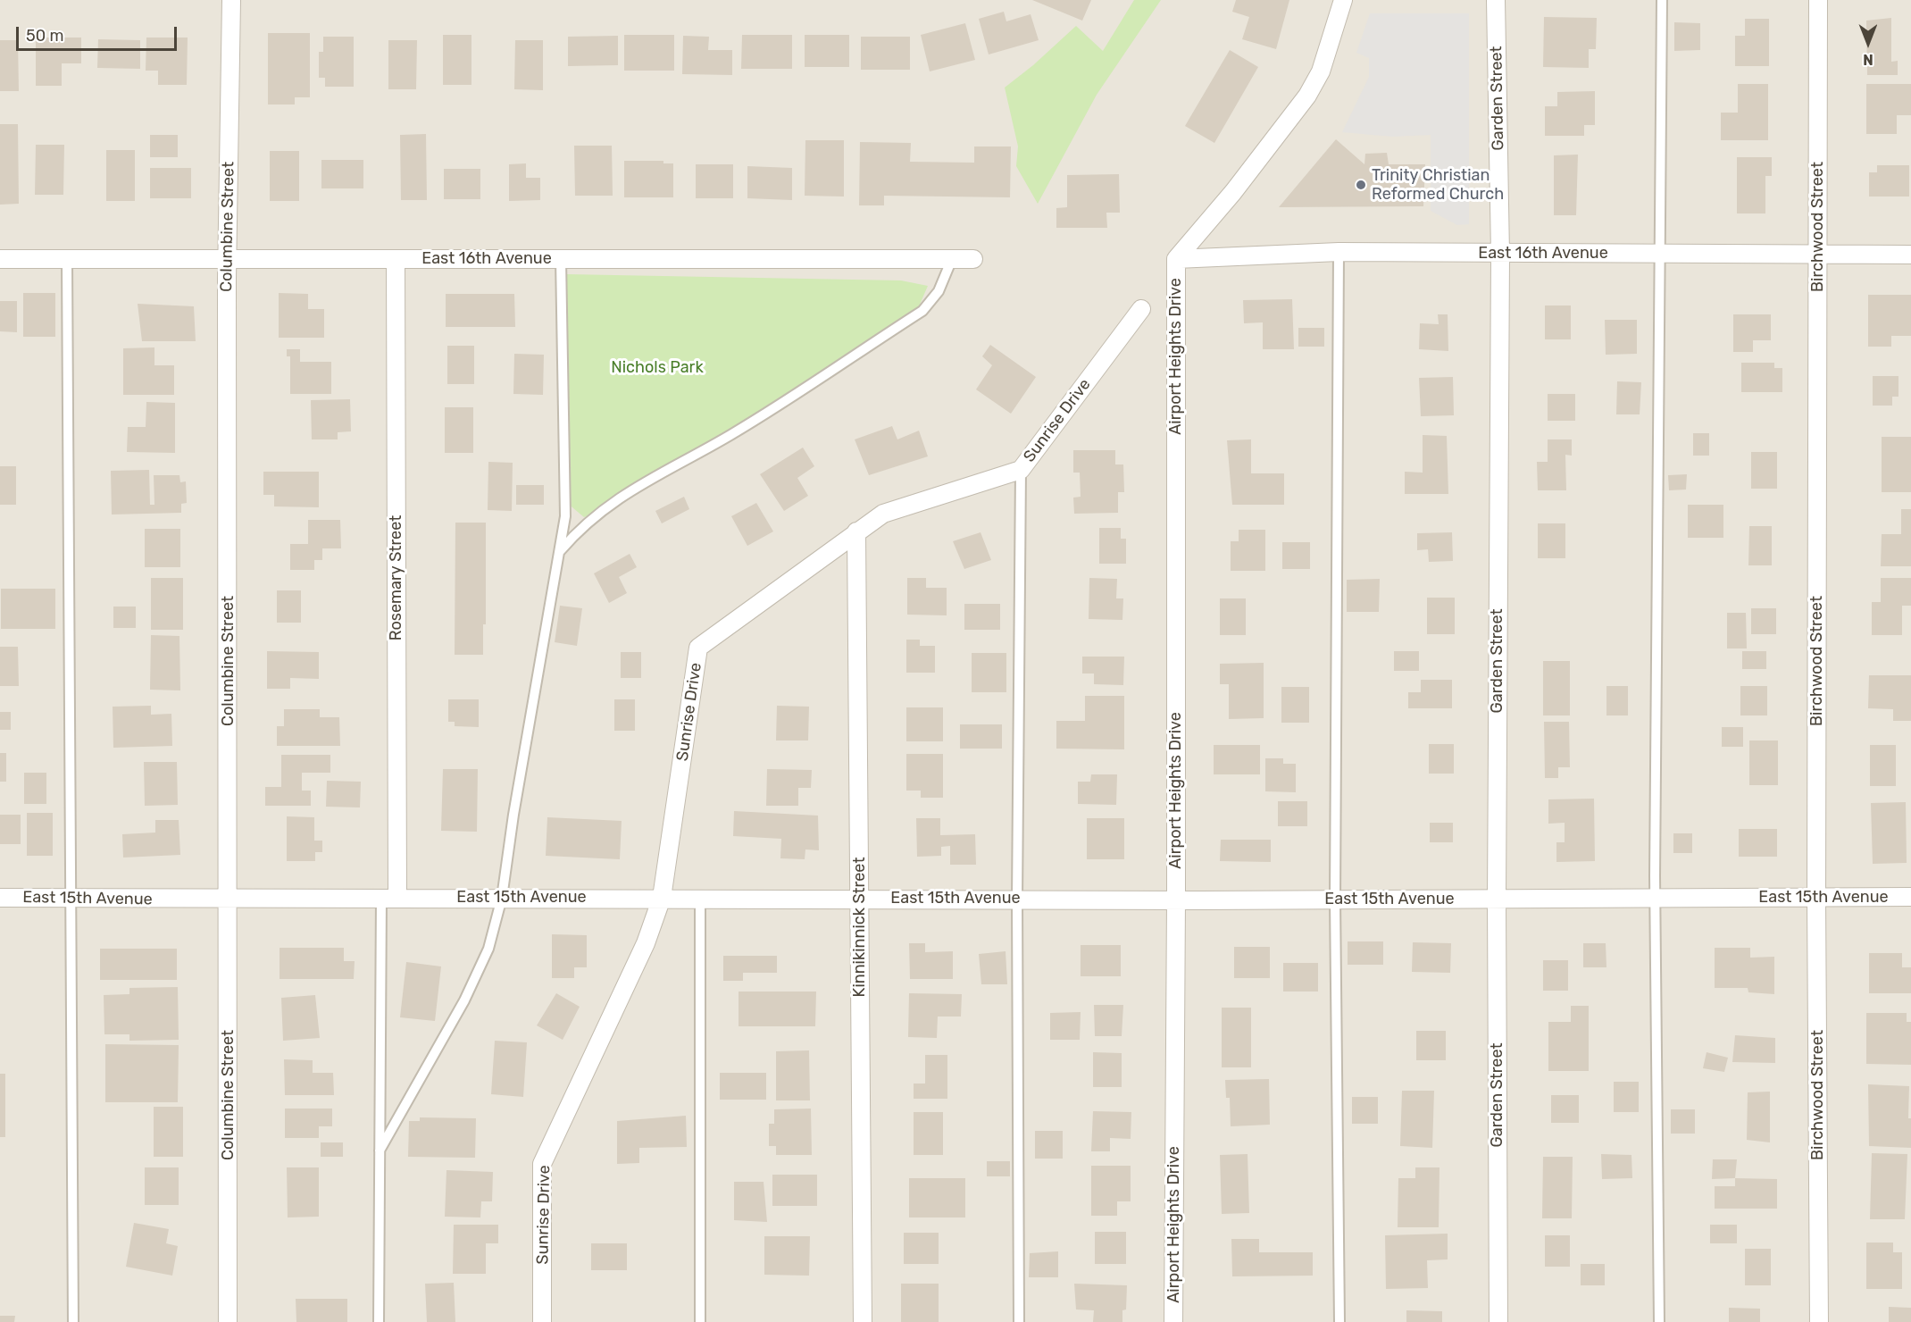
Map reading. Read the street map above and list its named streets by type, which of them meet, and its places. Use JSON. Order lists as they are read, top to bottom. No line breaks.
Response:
{"streets":{"street":["Garden Street","Columbine Street","Birchwood Street","East 16th Avenue","Airport Heights Drive","Sunrise Drive","Rosemary Street","East 15th Avenue","Kinnikinnick Street"]},"crossings":[["Garden Street","East 16th Avenue"],["Garden Street","East 15th Avenue"],["Columbine Street","East 16th Avenue"],["Columbine Street","East 15th Avenue"],["Birchwood Street","East 16th Avenue"],["Birchwood Street","East 15th Avenue"],["East 16th Avenue","Airport Heights Drive"],["East 16th Avenue","Rosemary Street"],["Airport Heights Drive","East 15th Avenue"],["Sunrise Drive","East 15th Avenue"],["Sunrise Drive","Kinnikinnick Street"],["Rosemary Street","East 15th Avenue"],["East 15th Avenue","Kinnikinnick Street"]],"parks":["Nichols Park"],"places":["Trinity Christian Reformed Church"],"scale_bar":"50 m","north":"bottom"}
